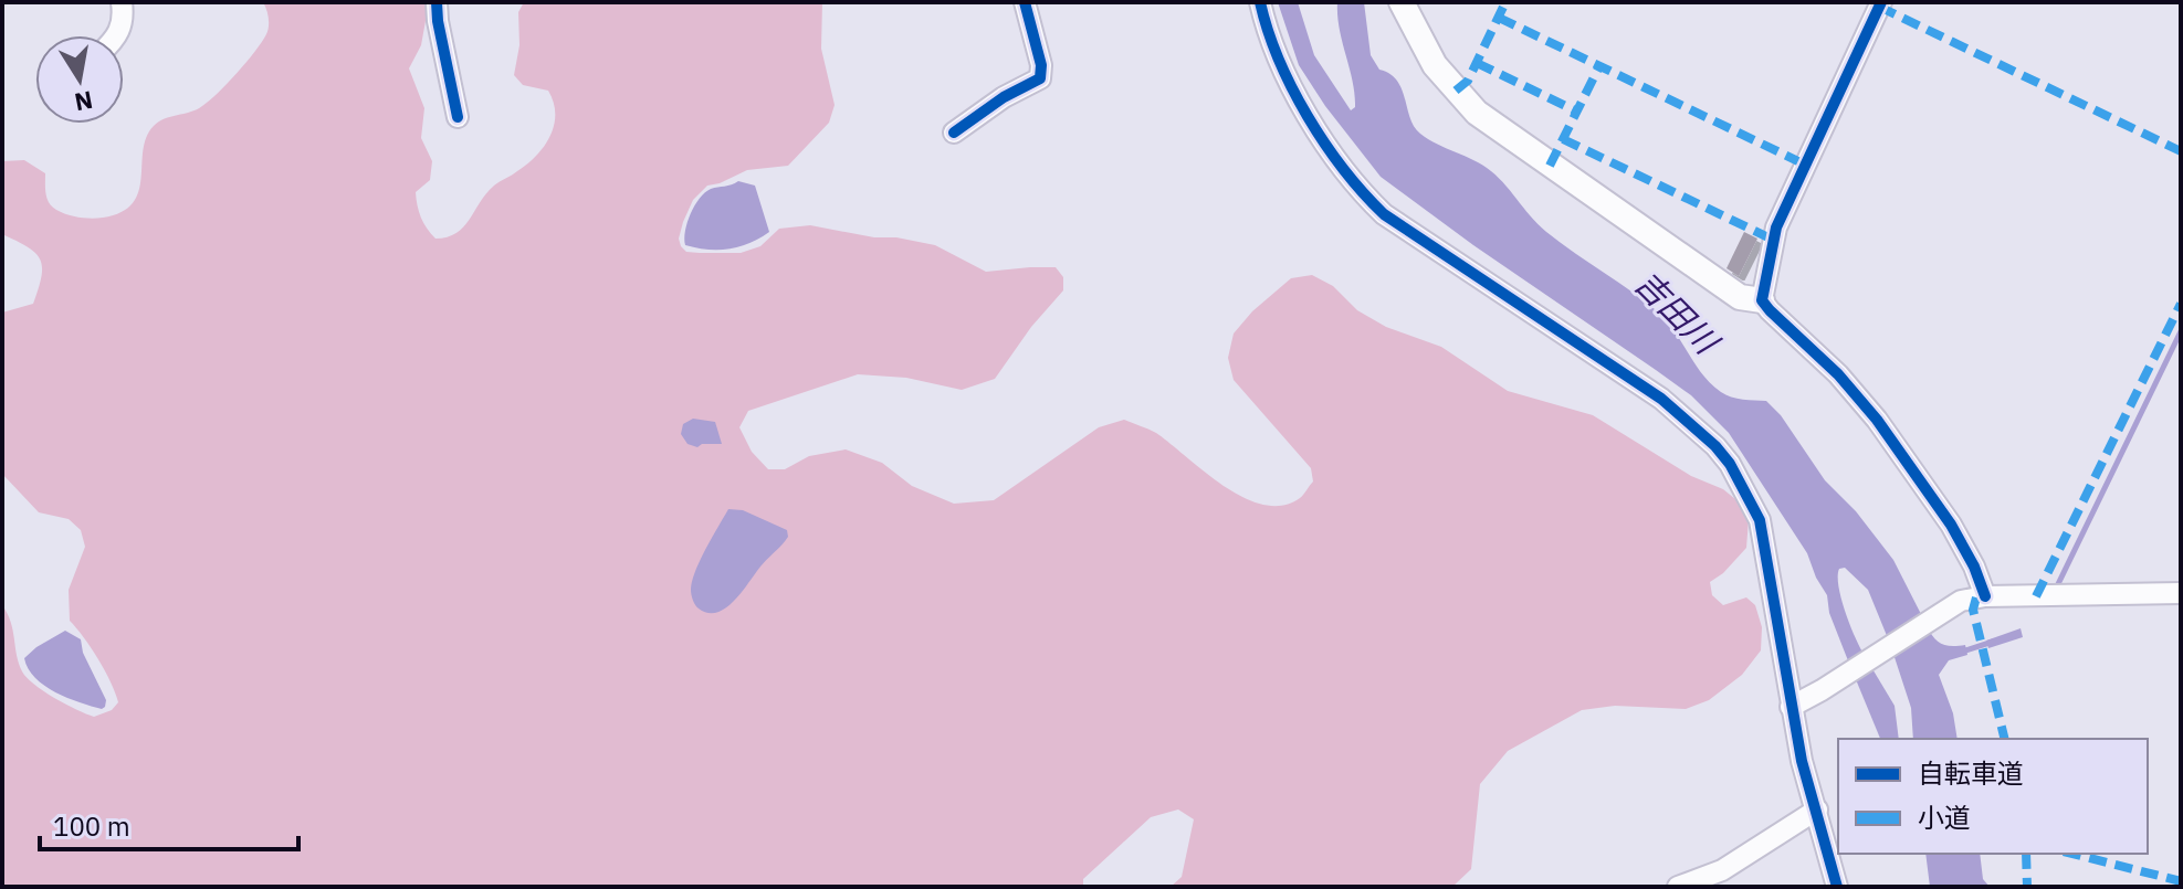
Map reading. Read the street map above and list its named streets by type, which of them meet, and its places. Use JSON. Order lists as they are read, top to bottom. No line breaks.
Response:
{"water":["吉田川"],"legend":["自転車道","小道"],"scale_bar":"100 m","north":"bottom"}
